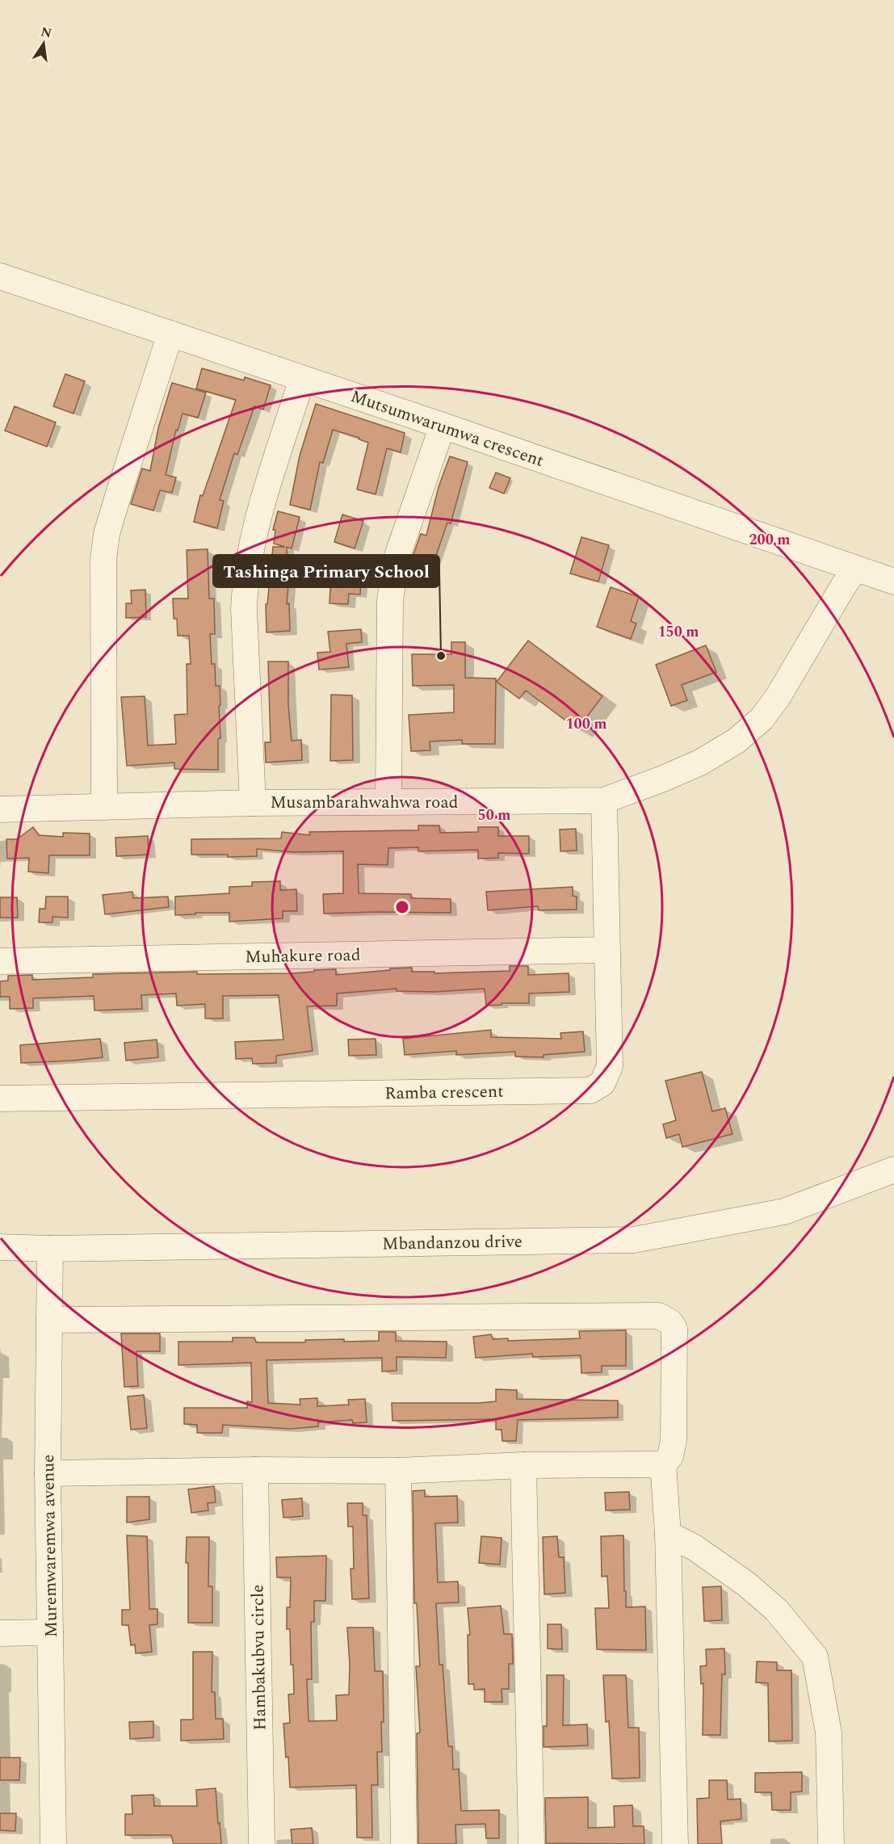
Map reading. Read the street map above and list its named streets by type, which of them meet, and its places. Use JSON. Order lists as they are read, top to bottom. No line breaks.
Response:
{"streets":{"street":["Mutsumwarumwa crescent","Musambarahwahwa road","Muhakure road","Ramba crescent","Mbandanzou drive","Muremwaremwa avenue","Hambakubvu circle"]},"crossings":[["Mutsumwarumwa crescent","Musambarahwahwa road"],["Musambarahwahwa road","Ramba crescent"],["Muhakure road","Ramba crescent"],["Mbandanzou drive","Muremwaremwa avenue"]],"places":["Tashinga Primary School"],"north":"top","rings":["200 m","150 m","100 m","50 m"]}
